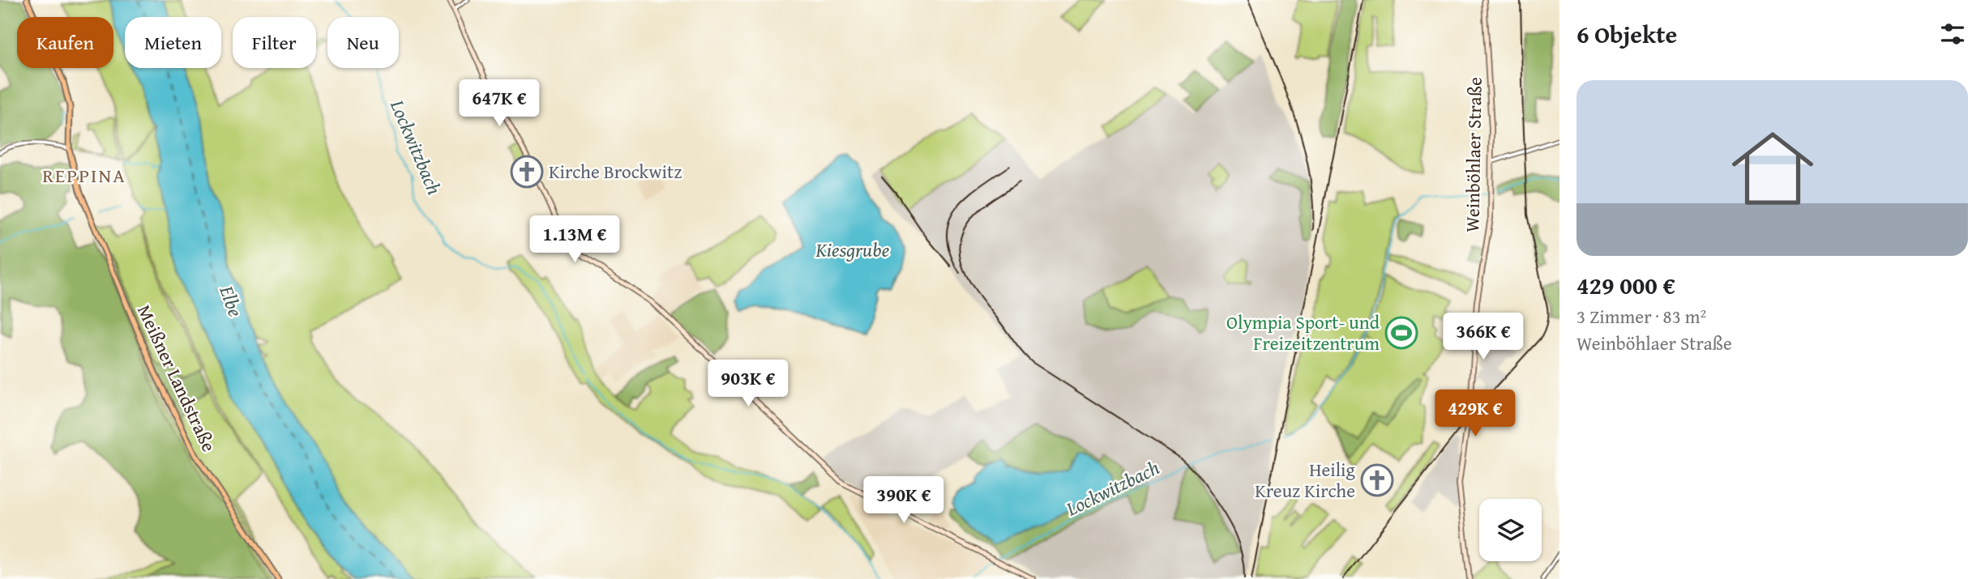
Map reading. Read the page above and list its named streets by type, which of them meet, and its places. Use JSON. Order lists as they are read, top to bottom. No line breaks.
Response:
{"streets":{"main road":["Weinböhlaer Straße","Meißner Landstraße"]},"districts":["REPPINA"],"water":["Lockwitzbach","Kiesgrube","Elbe"],"places":{"church":["Kirche Brockwitz","Heilig Kreuz Kirche"],"sports":["Olympia Sport- und Freizeitzentrum"]},"page":{"heading":"6 Objekte","chip":["Kaufen","Mieten","Filter","Neu"],"list":[{"name":"429 000 €","note":"3 Zimmer · 83 m² · Weinböhlaer Straße"}],"price":["647K €","1.13M €","366K €","903K €","429K €","390K €"]}}
